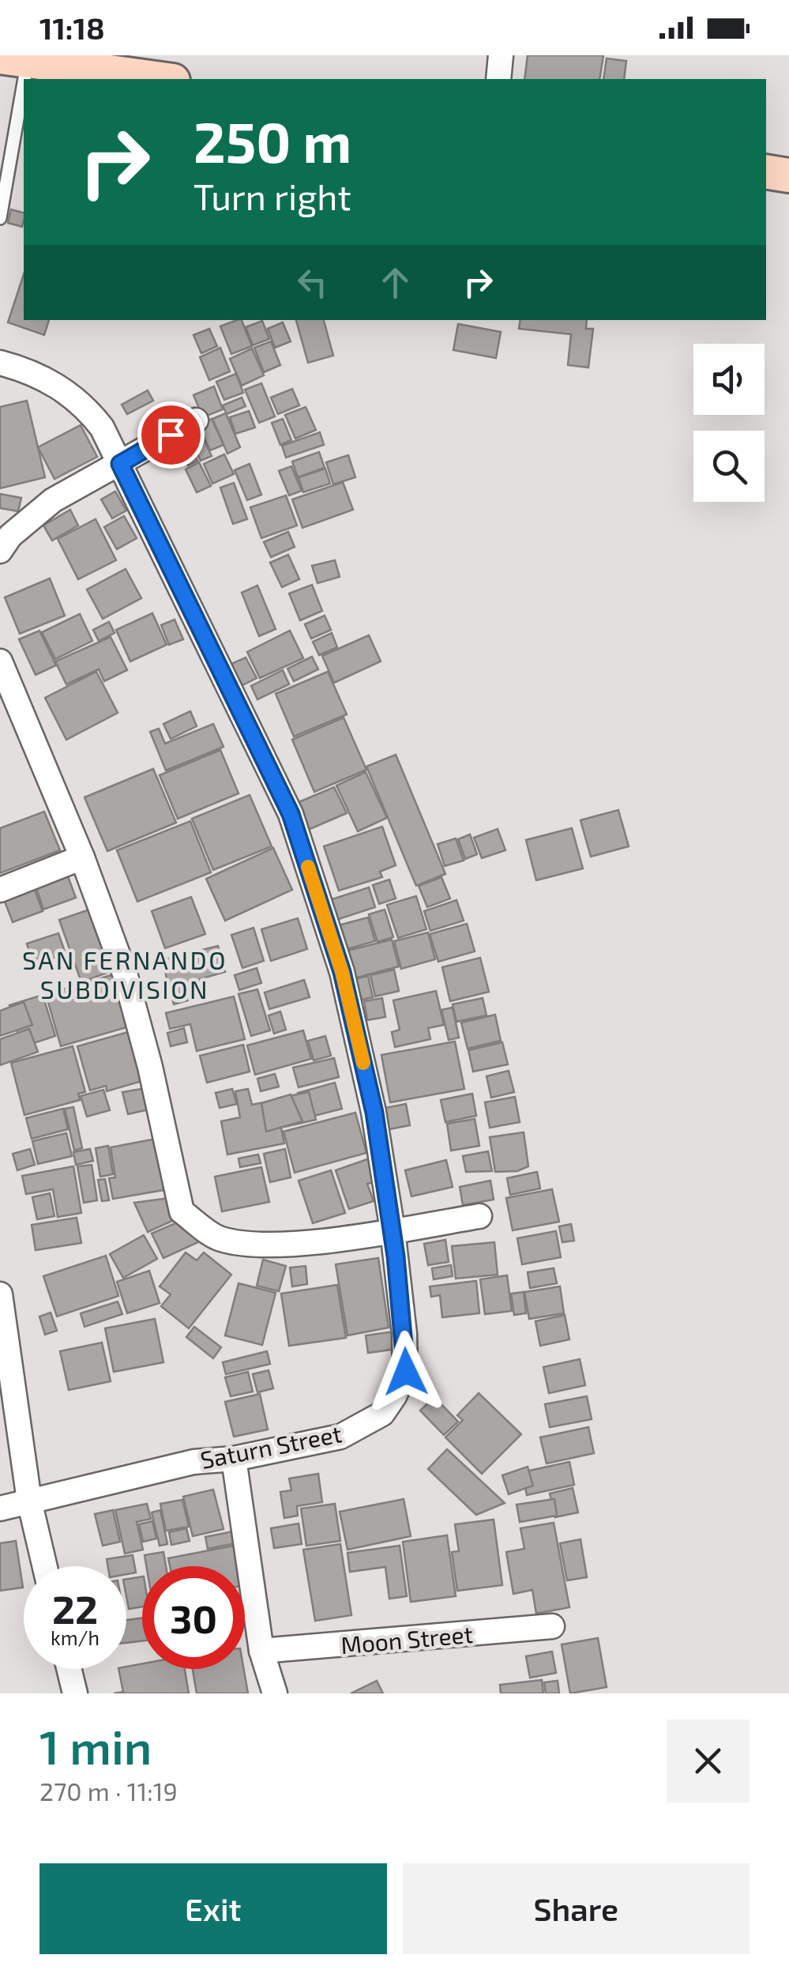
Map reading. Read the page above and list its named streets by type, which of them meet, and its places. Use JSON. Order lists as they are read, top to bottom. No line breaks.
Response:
{"streets":{"street":["Saturn Street","Moon Street"]},"districts":["SAN FERNANDO SUBDIVISION"],"page":{"status":"11:18","turn":["250 m","Turn right"],"speed":"22 km/h","limit":"30","heading":["1 min","270 m · 11:19"],"buttons":["Exit","Share"]}}
